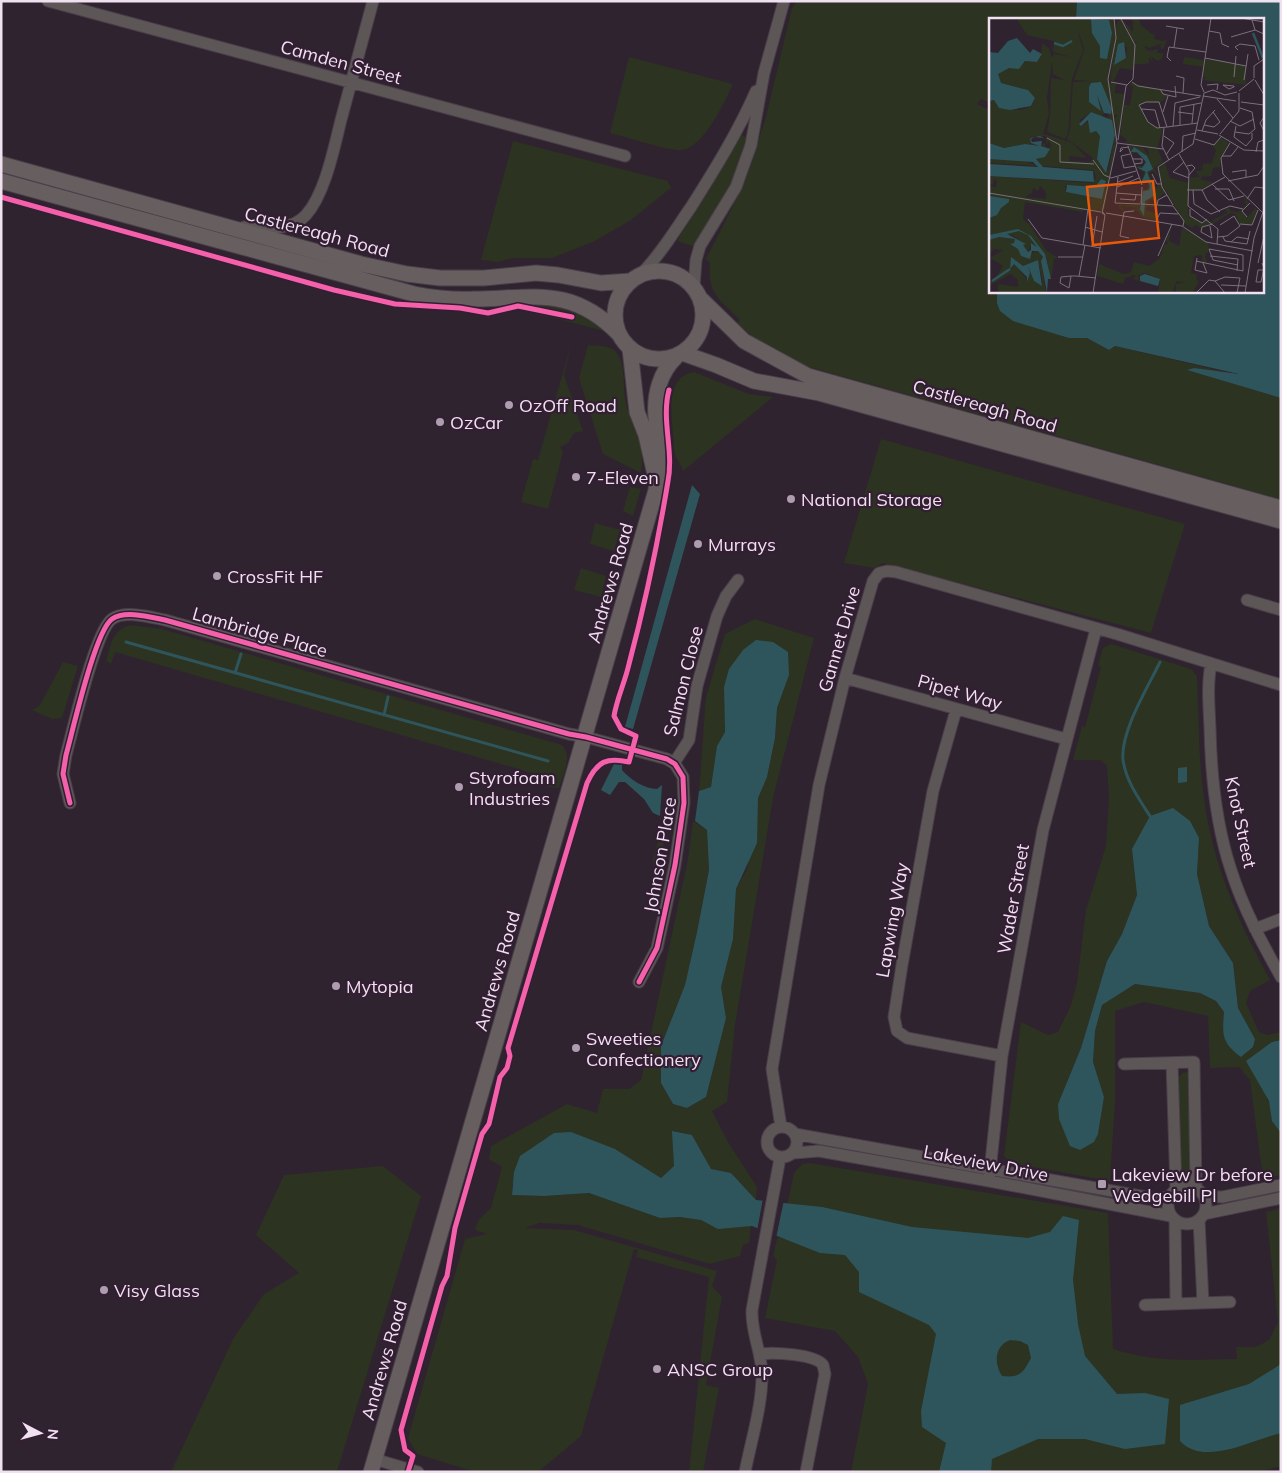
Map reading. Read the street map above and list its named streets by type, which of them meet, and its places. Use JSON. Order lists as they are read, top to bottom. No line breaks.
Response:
{"streets":{"main road":["Castlereagh Road","Andrews Road"],"street":["Camden Street","Lambridge Place","Gannet Drive","Salmon Close","Pipet Way","Knot Street","Johnson Place","Wader Street","Lapwing Way","Lakeview Drive"]},"crossings":[["Castlereagh Road","Andrews Road"],["Andrews Road","Lambridge Place"],["Gannet Drive","Pipet Way"],["Gannet Drive","Knot Street"],["Gannet Drive","Wader Street"],["Gannet Drive","Lakeview Drive"],["Salmon Close","Johnson Place"],["Pipet Way","Wader Street"],["Pipet Way","Lapwing Way"],["Wader Street","Lapwing Way"],["Wader Street","Lakeview Drive"]],"places":{"other":["OzOff Road","OzCar","7-Eleven","National Storage","Murrays","CrossFit HF","Styrofoam Industries","Mytopia","Sweeties Confectionery","Visy Glass","ANSC Group"],"transit":["Lakeview Dr before Wedgebill Pl"]},"north":"right"}
